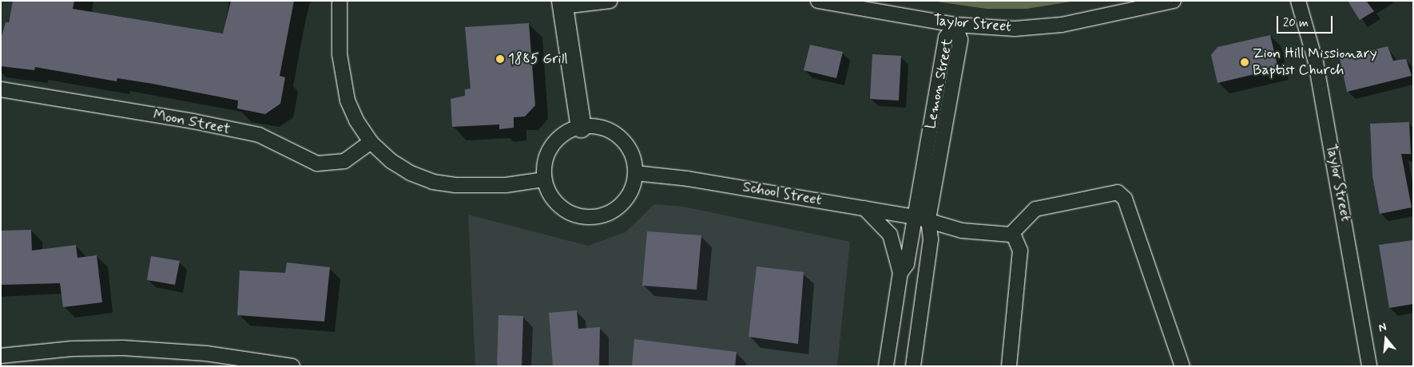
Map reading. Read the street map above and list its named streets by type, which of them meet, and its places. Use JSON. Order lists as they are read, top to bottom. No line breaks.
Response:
{"streets":{"street":["Taylor Street","Lemon Street","Moon Street","School Street"]},"crossings":[["Taylor Street","Lemon Street"],["Lemon Street","School Street"]],"places":["1885 Grill","Zion Hill Missionary Baptist Church"],"scale_bar":"20 m","north":"top"}
